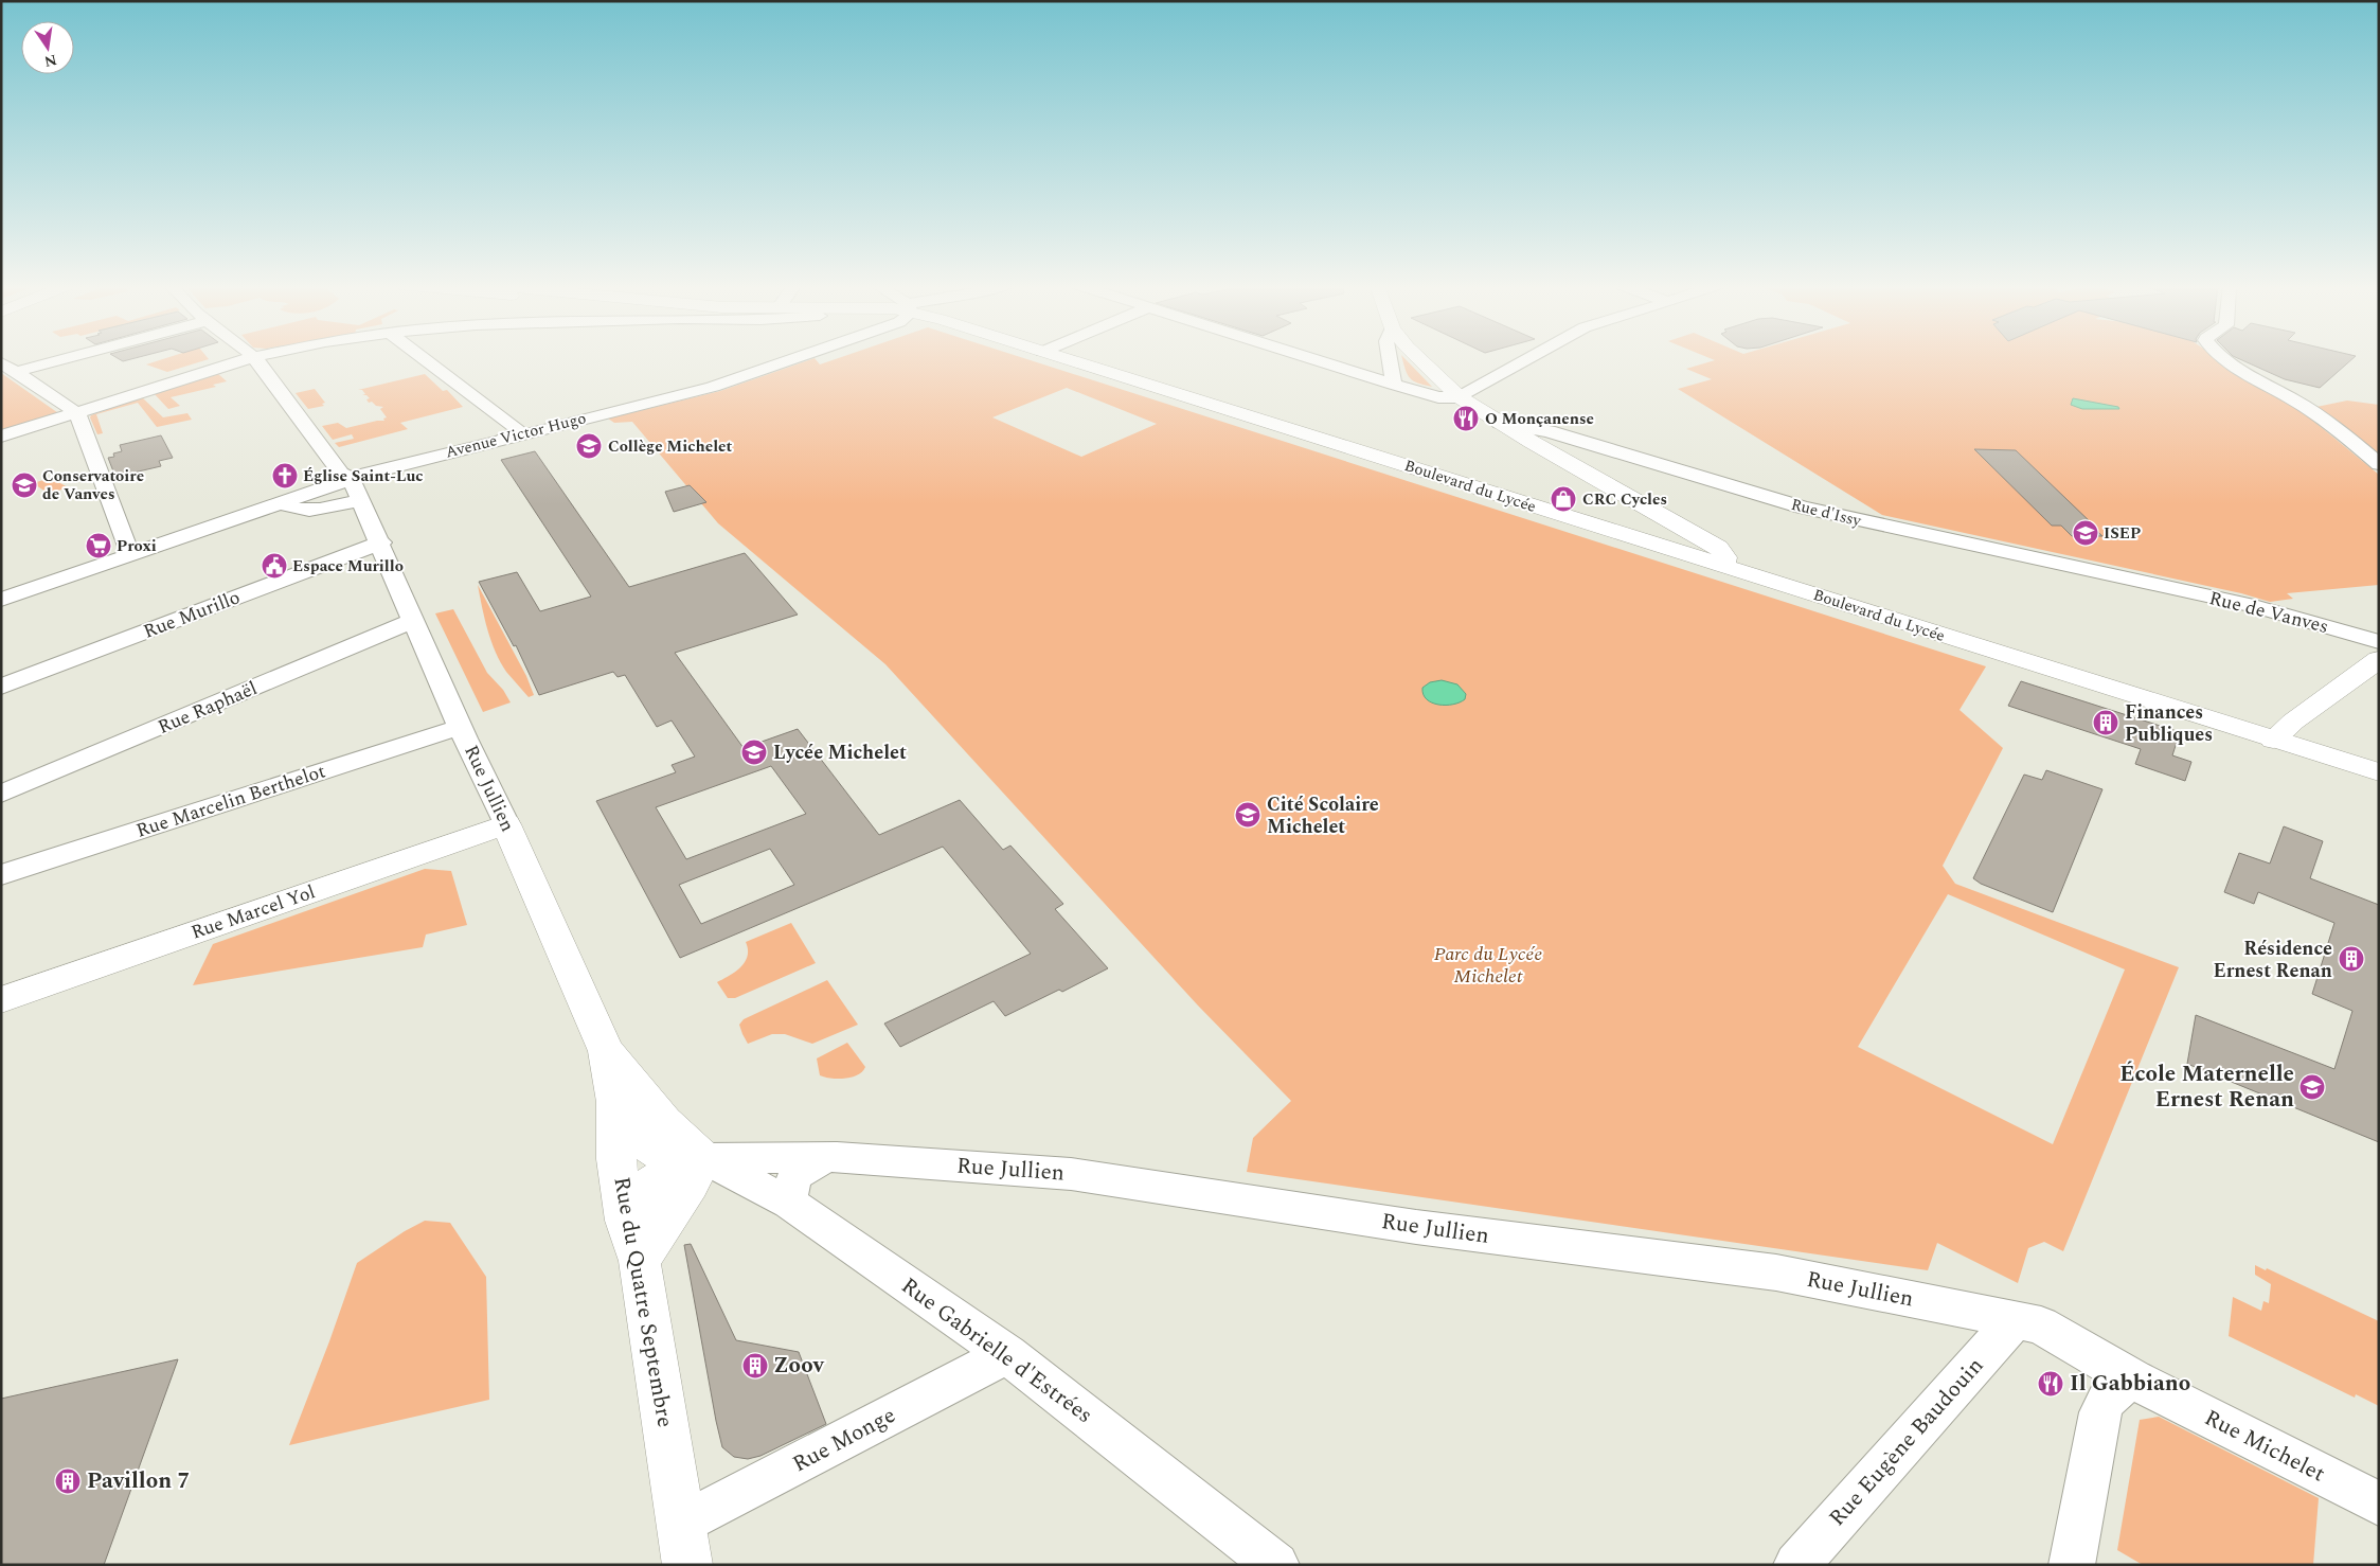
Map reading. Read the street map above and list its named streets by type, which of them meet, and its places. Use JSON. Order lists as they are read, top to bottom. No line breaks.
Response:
{"streets":{"main road":["Boulevard du Lycée","Rue Jullien","Rue Marcel Yol","Rue du Quatre Septembre"],"street":["Avenue Victor Hugo","Rue d'Issy","Rue de Vanves","Rue Murillo","Rue Raphaël","Rue Marcelin Berthelot","Rue Gabrielle d'Estrées","Rue Monge","Rue Eugène Baudouin","Rue Michelet"]},"crossings":[["Avenue Victor Hugo","Rue Jullien"],["Rue d'Issy","Rue de Vanves"],["Rue Murillo","Rue Jullien"],["Rue Raphaël","Rue Jullien"],["Rue Jullien","Rue Marcelin Berthelot"],["Rue Jullien","Rue Marcel Yol"],["Rue Jullien","Rue du Quatre Septembre"],["Rue Jullien","Rue Gabrielle d'Estrées"],["Rue Jullien","Rue Eugène Baudouin"],["Rue Jullien","Rue Michelet"],["Rue du Quatre Septembre","Rue Monge"],["Rue Gabrielle d'Estrées","Rue Monge"],["Rue Eugène Baudouin","Rue Michelet"]],"parks":["Parc du Lycée Michelet"],"places":{"restaurant":["O Monçanense","Il Gabbiano"],"school or university":["Collège Michelet","Conservatoire de Vanves","ISEP","Lycée Michelet","Cité Scolaire Michelet","École Maternelle Ernest Renan"],"church":["Église Saint-Luc"],"shop":["CRC Cycles"],"supermarket":["Proxi"],"public building":["Espace Murillo"],"building":["Finances Publiques","Résidence Ernest Renan","Zoov","Pavillon 7"]},"north":"bottom"}
